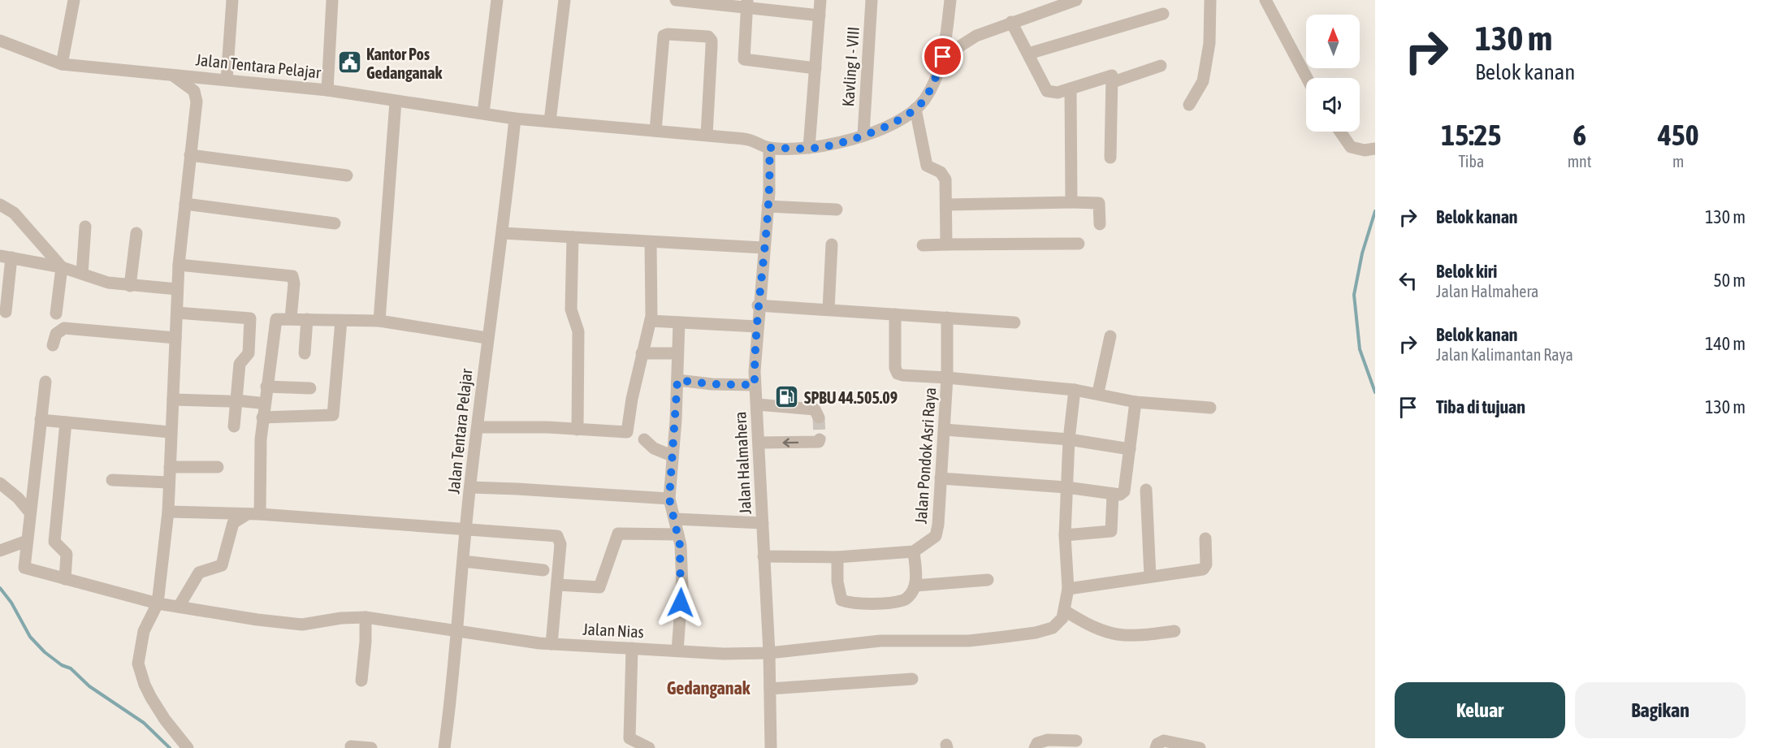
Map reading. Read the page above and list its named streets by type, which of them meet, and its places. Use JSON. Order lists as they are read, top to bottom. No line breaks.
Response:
{"streets":{"street":["Jalan Tentara Pelajar","Kavling I - VIII","Jalan Pondok Asri Raya","Jalan Halmahera","Jalan Nias"]},"crossings":[["Jalan Tentara Pelajar","Kavling I - VIII"],["Jalan Tentara Pelajar","Jalan Halmahera"],["Jalan Tentara Pelajar","Jalan Nias"],["Jalan Halmahera","Jalan Nias"]],"districts":["Gedanganak"],"places":{"public building":["Kantor Pos Gedanganak"],"fuel station":["SPBU 44.505.09"]},"north":"top","page":{"turn":["130 m","Belok kanan"],"eta":["15:25","Tiba","6","mnt","450","m"],"list":[{"name":"Belok kanan","value":"130 m"},{"name":"Belok kiri","note":"Jalan Halmahera","value":"50 m"},{"name":"Belok kanan","note":"Jalan Kalimantan Raya","value":"140 m"},{"name":"Tiba di tujuan","value":"130 m"}],"buttons":["Keluar","Bagikan"]}}
